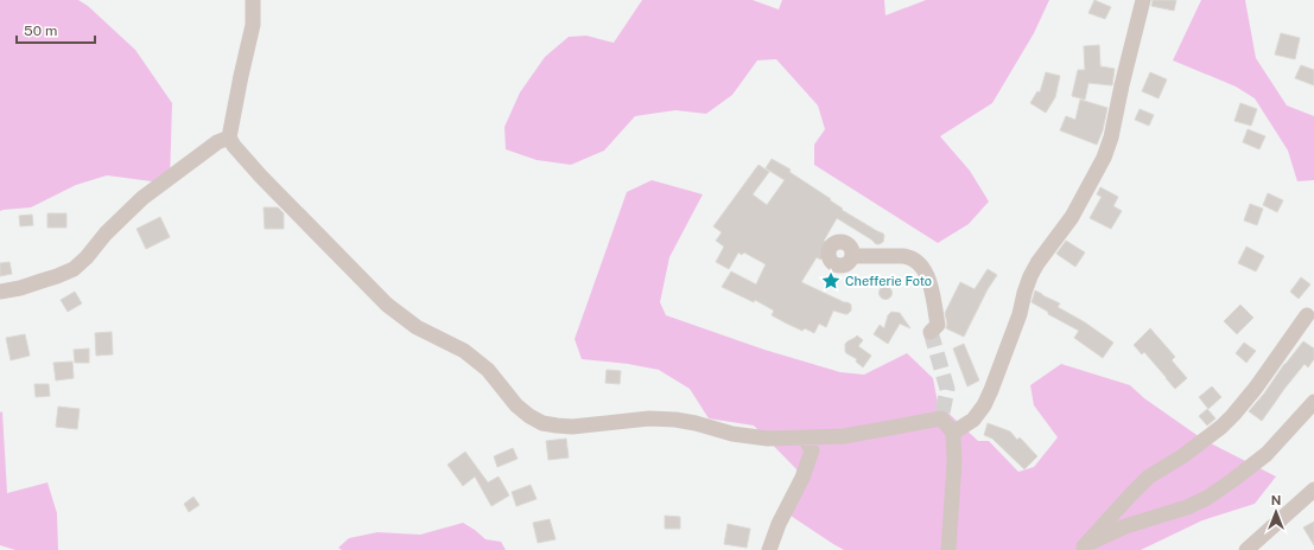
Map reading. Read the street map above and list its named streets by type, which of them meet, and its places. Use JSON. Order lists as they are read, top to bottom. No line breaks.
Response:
{"places":{"place":["Chefferie Foto"]},"scale_bar":"50 m","north":"top"}
